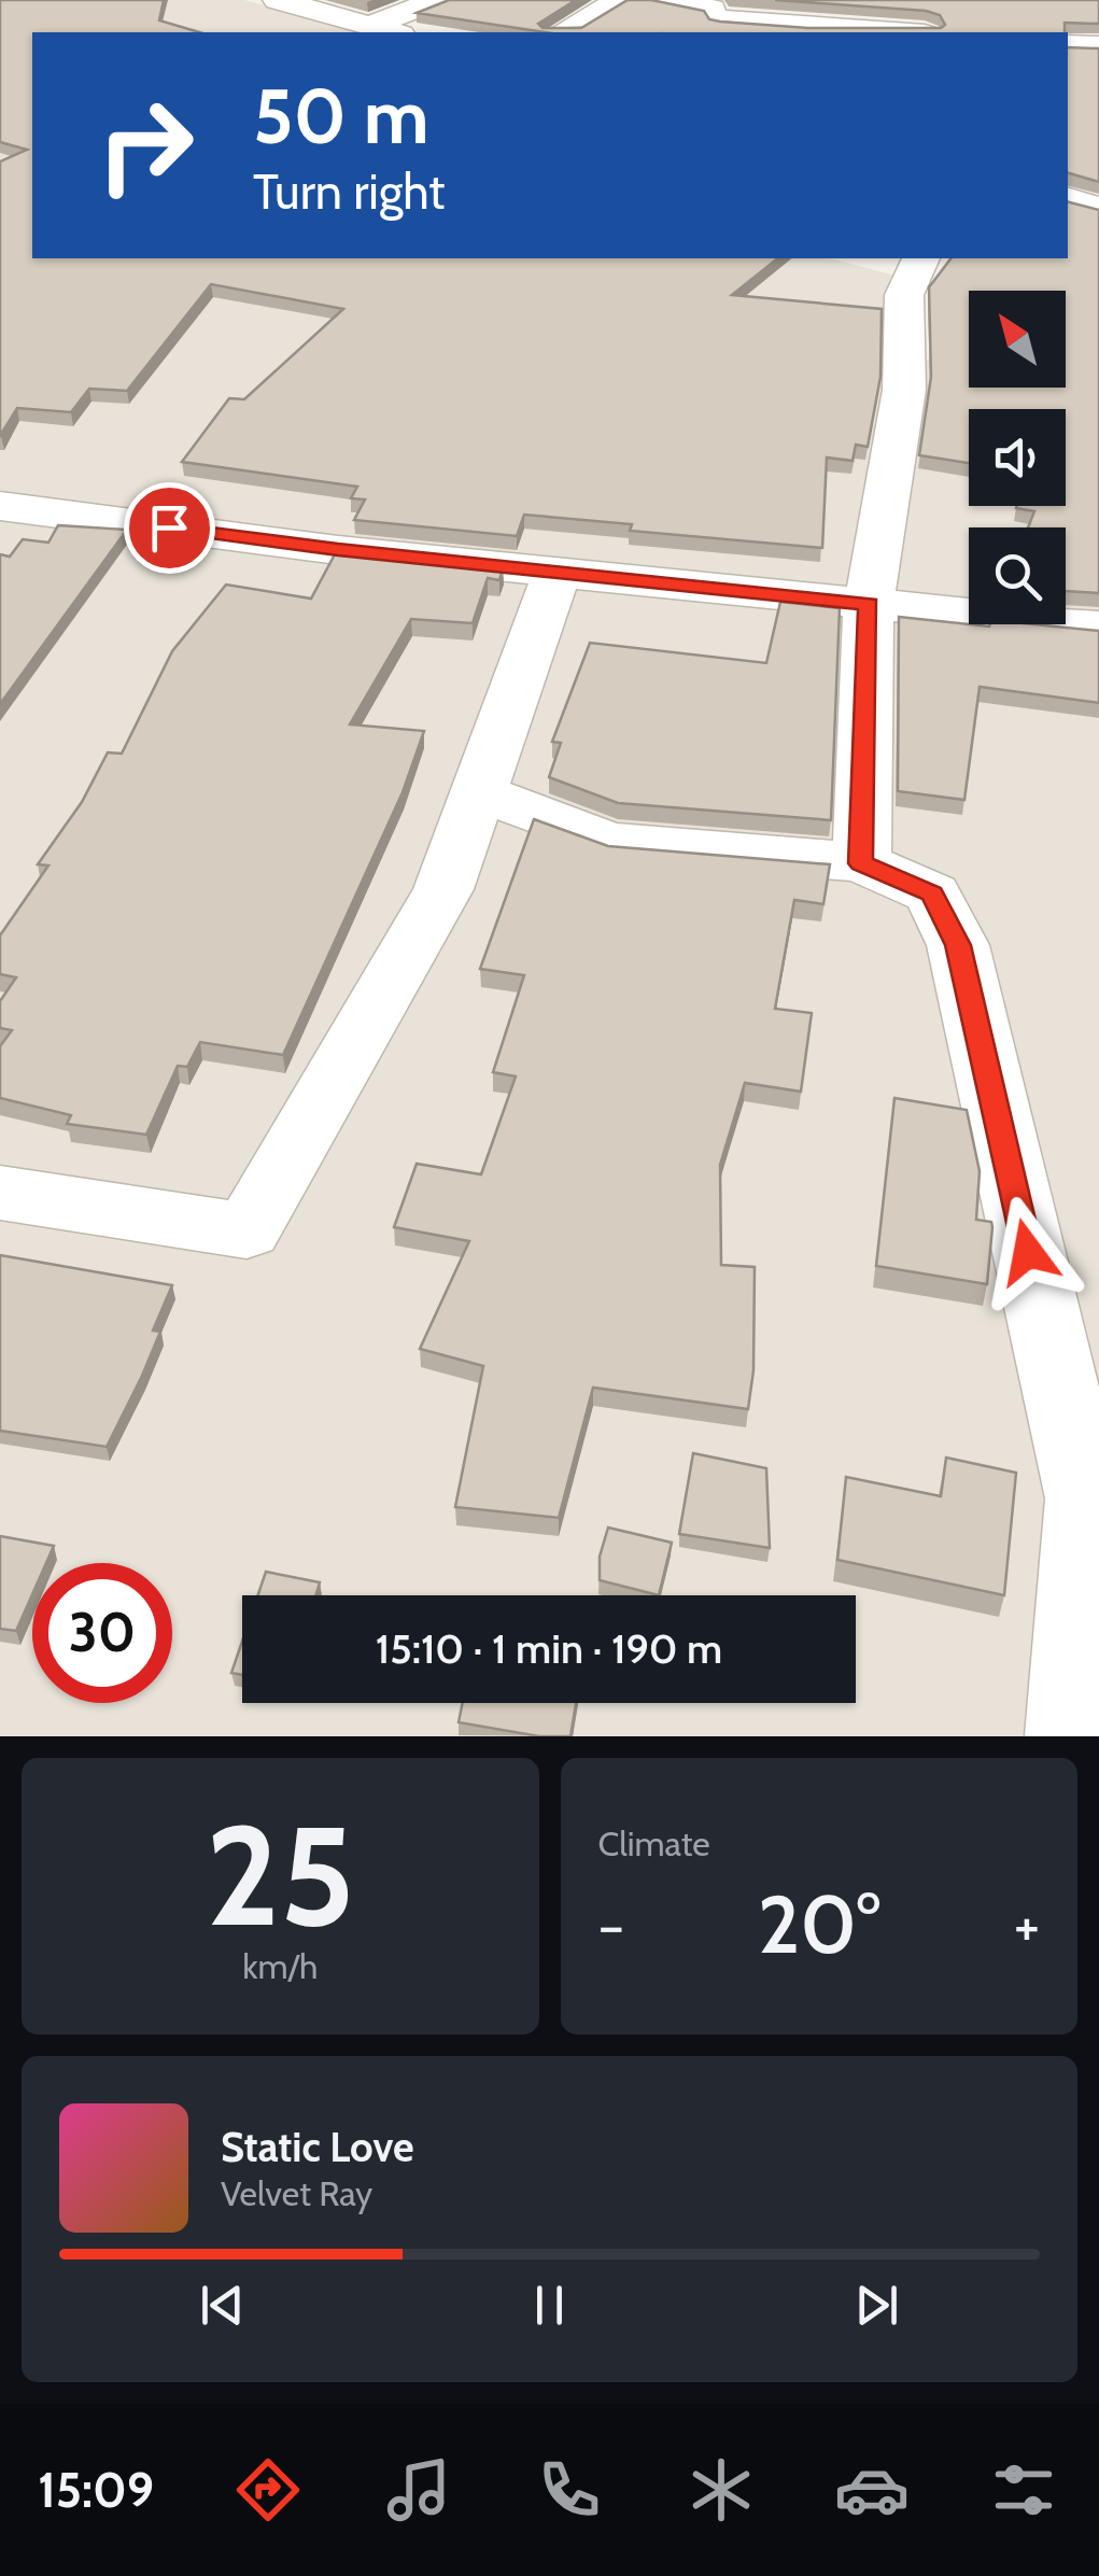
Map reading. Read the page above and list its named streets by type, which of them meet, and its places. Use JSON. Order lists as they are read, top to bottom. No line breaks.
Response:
{"north":"top left","page":{"turn":["50 m","Turn right"],"limit":"30","trip":"15:10 · 1 min · 190 m","tile":[["25","km/h"],"Climate"],"heat":["−","20°","+"],"song":["Static Love","Velvet Ray"],"tabs":"15:09"}}
